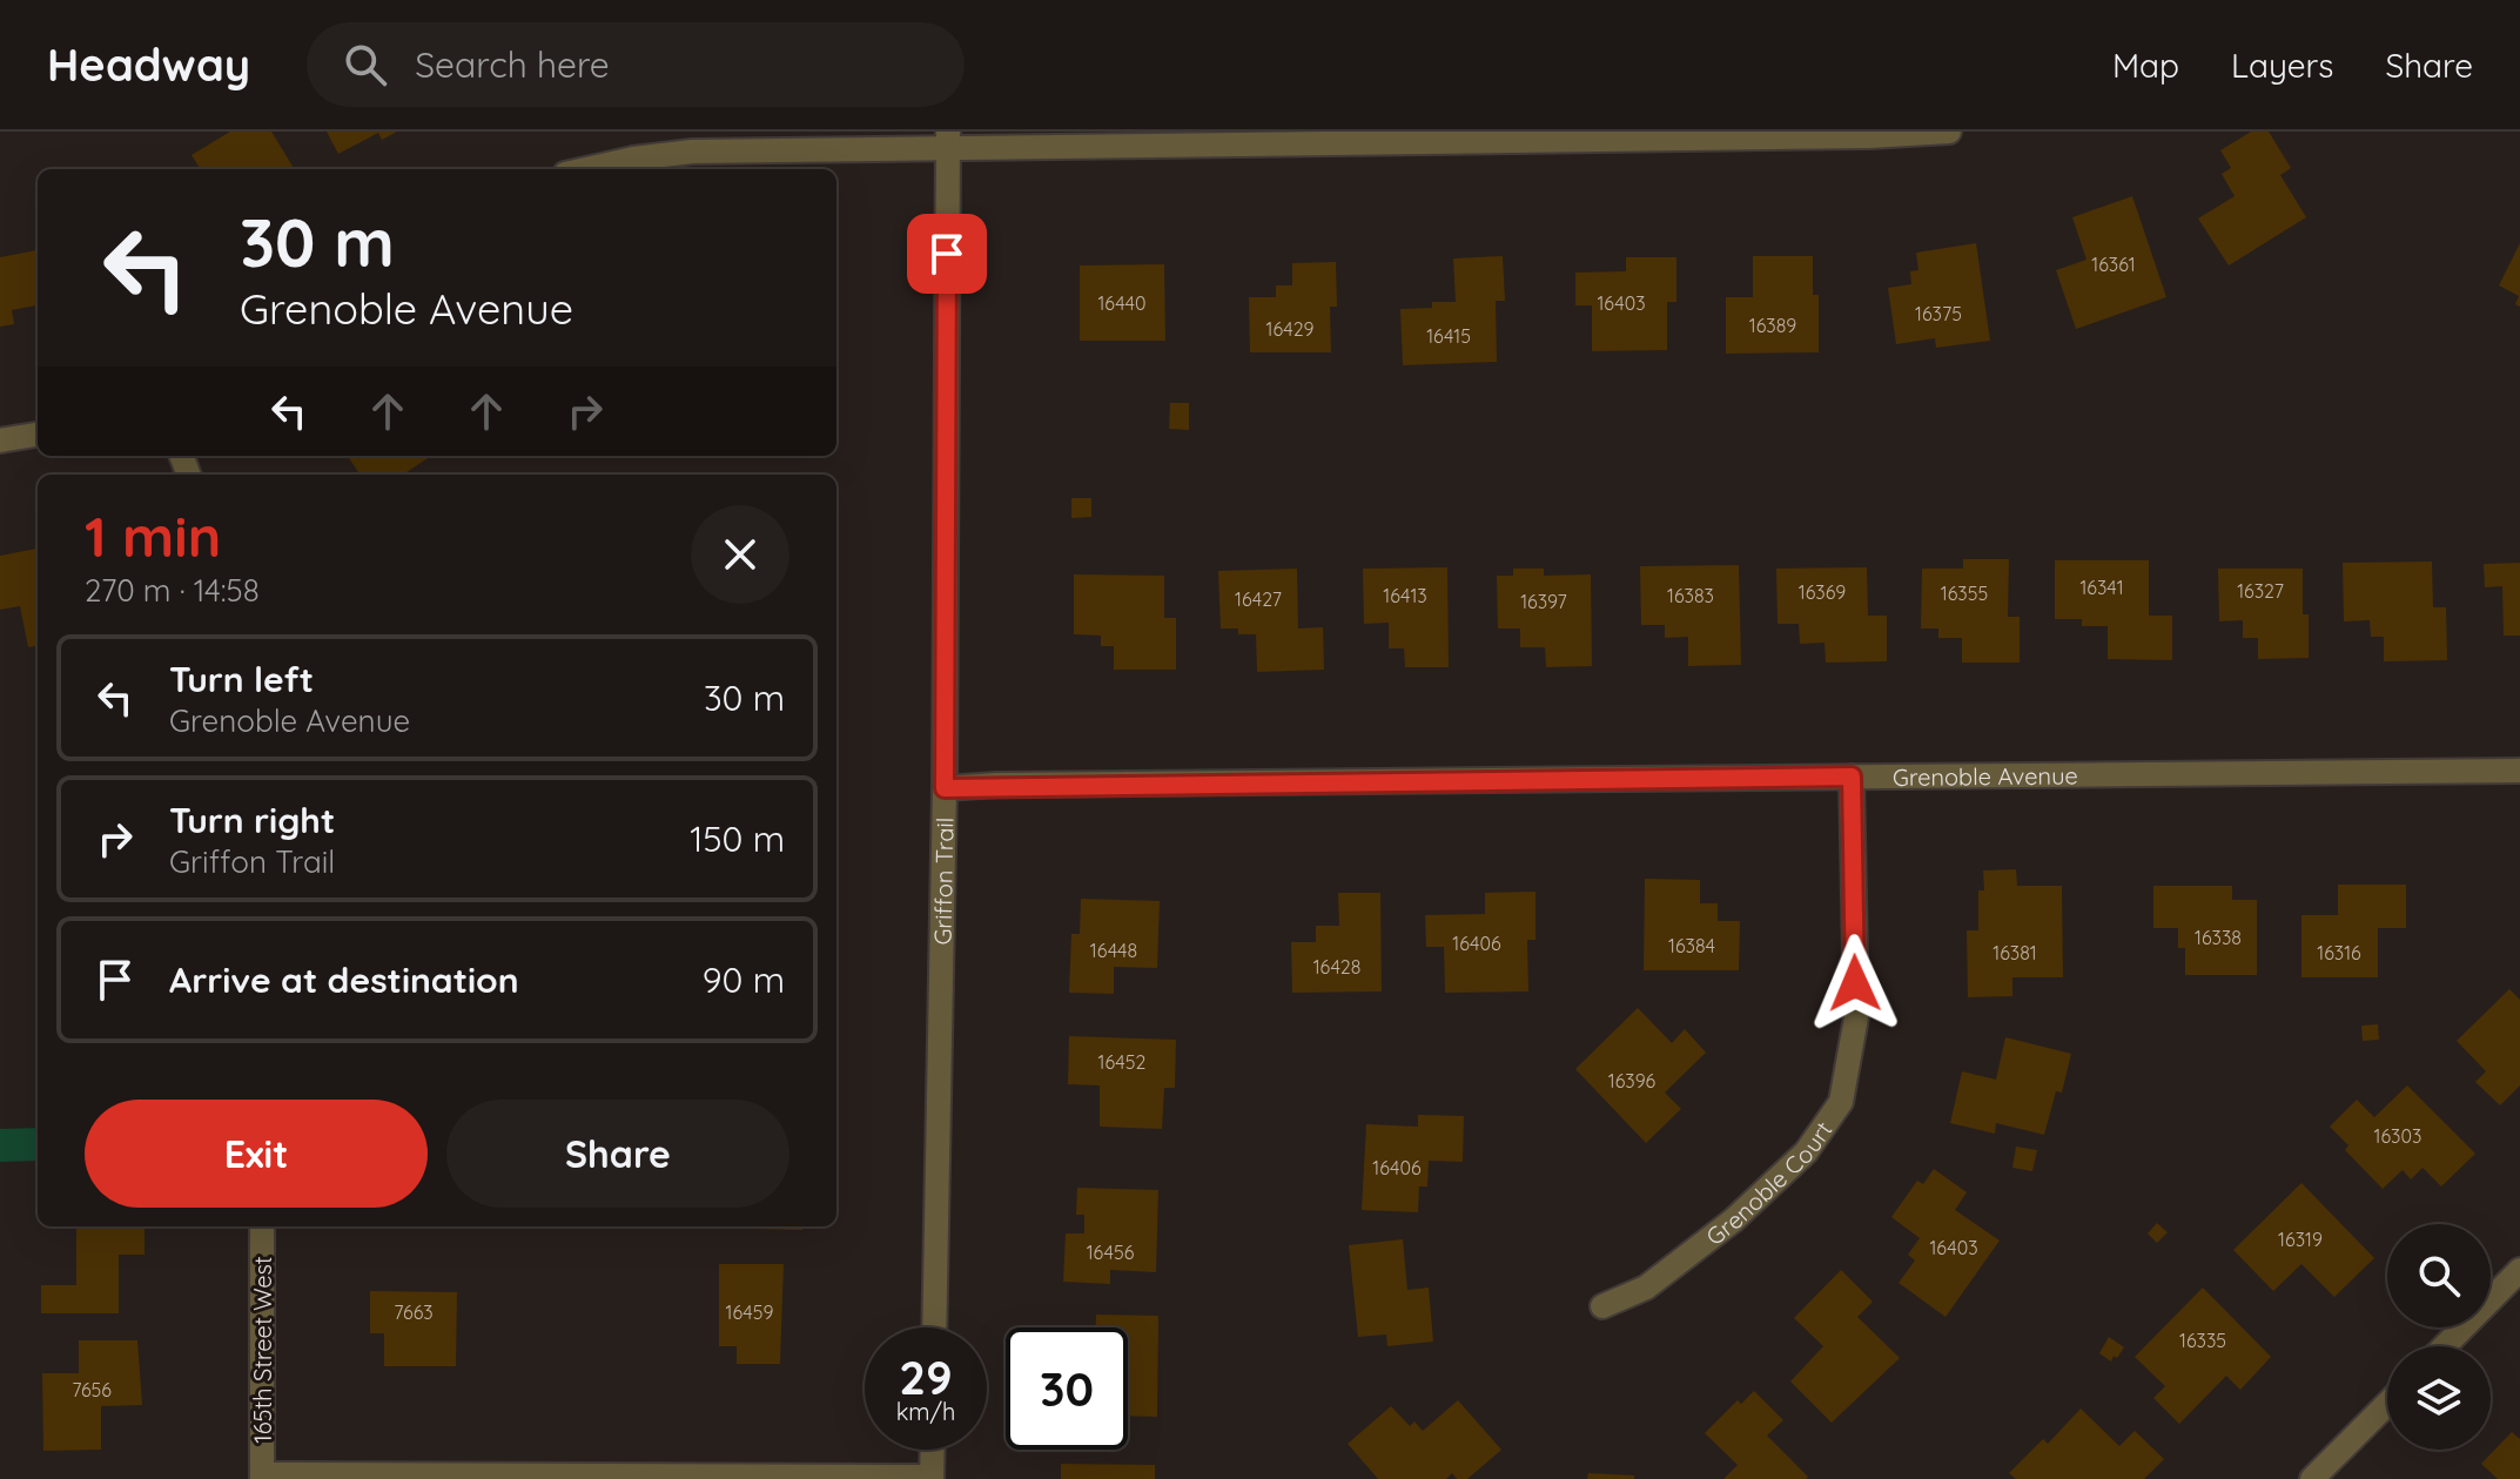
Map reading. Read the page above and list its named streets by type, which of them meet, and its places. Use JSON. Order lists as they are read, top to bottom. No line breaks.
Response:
{"streets":{"street":["Grenoble Avenue","Griffon Trail","Grenoble Court","165th Street West"]},"crossings":[["Grenoble Avenue","Griffon Trail"],["Grenoble Avenue","Grenoble Court"]],"house_numbers":["16361","16440","16403","16375","16389","16429","16415","16341","16327","16369","16355","16413","16383","16427","16397","16338","16406","16384","16448","16381","16316","16428","16452","16396","16303","16406","16319","16403","16456","7663","16459","16335","7656"],"page":{"header":"Headway","search":"Search here","nav":["Map","Layers","Share"],"turn":["30 m","Grenoble Avenue"],"heading":["1 min","270 m · 14:58"],"list":[{"name":"Turn left","note":"Grenoble Avenue","value":"30 m"},{"name":"Turn right","note":"Griffon Trail","value":"150 m"},{"name":"Arrive at destination","value":"90 m"}],"buttons":["Exit","Share"],"speed":"29 km/h","limit":"30"}}
